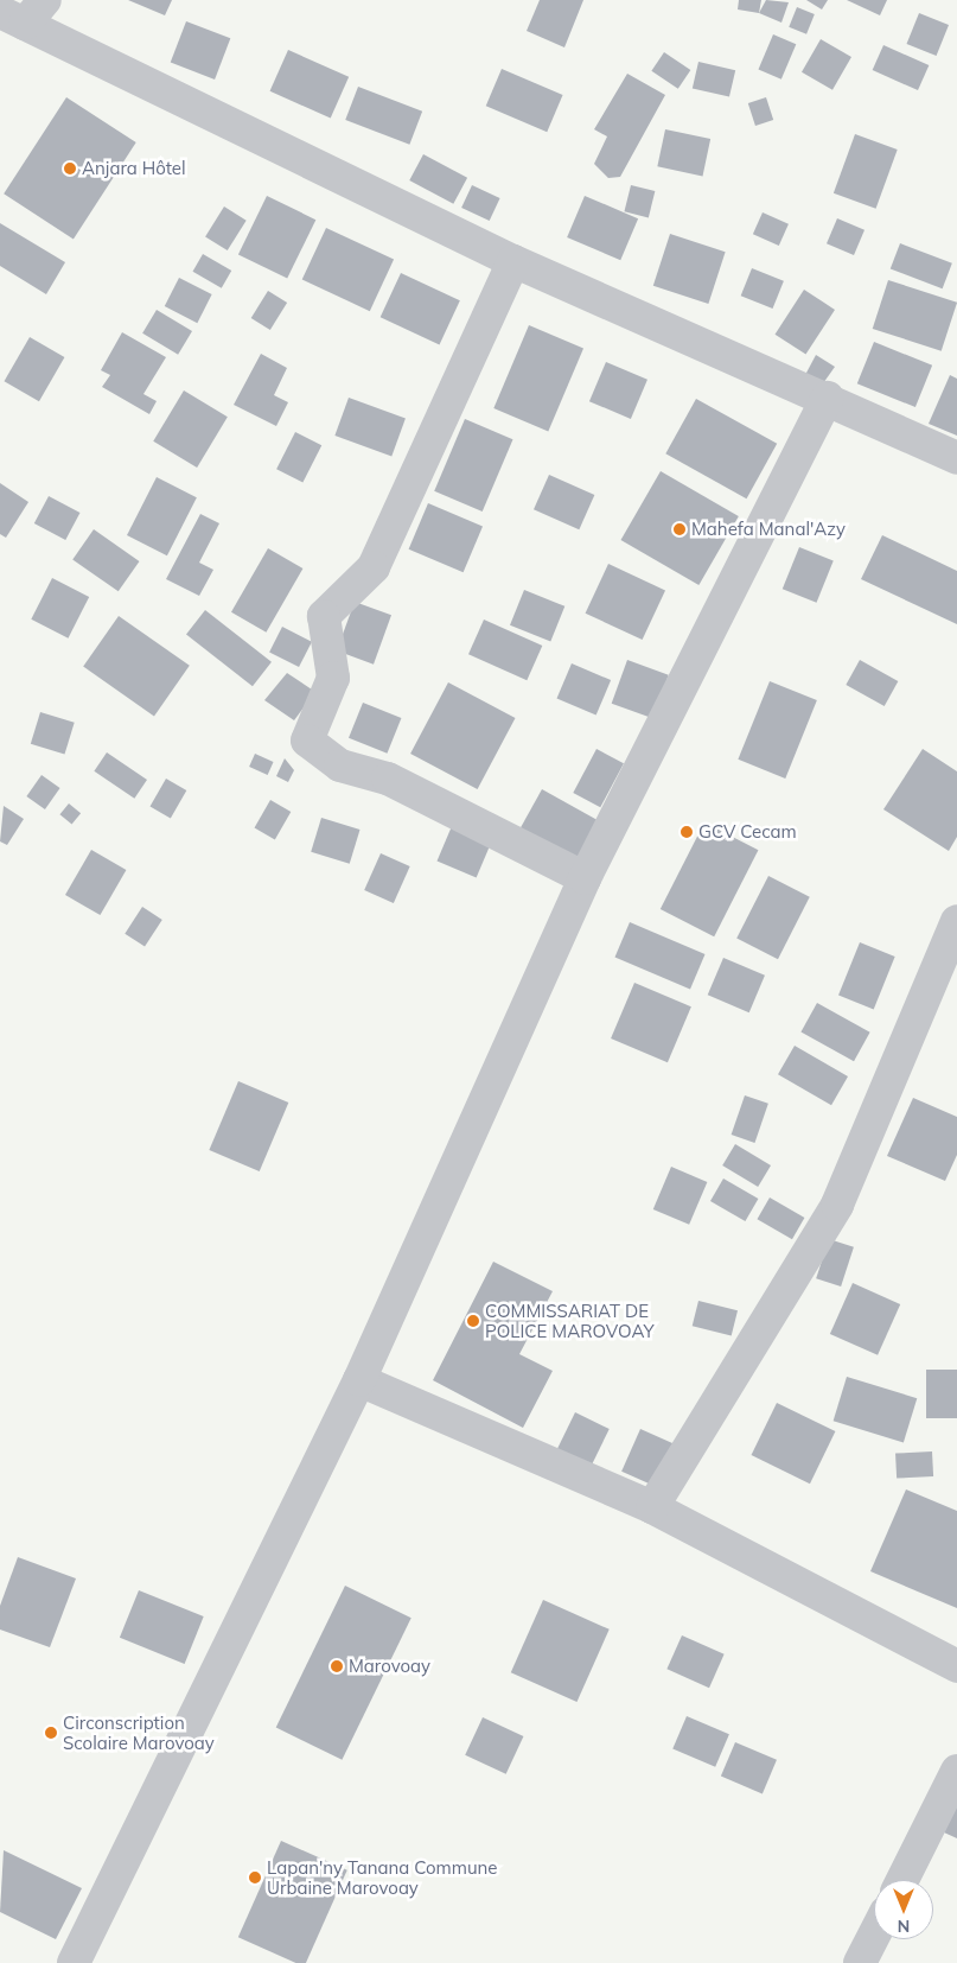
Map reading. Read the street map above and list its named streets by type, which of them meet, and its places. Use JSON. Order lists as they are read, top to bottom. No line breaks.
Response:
{"places":["Anjara Hôtel","Mahefa Manal'Azy","GCV Cecam","COMMISSARIAT DE POLICE MAROVOAY","Marovoay","Circonscription Scolaire Marovoay","Lapan'ny Tanana Commune Urbaine Marovoay"],"north":"bottom"}
